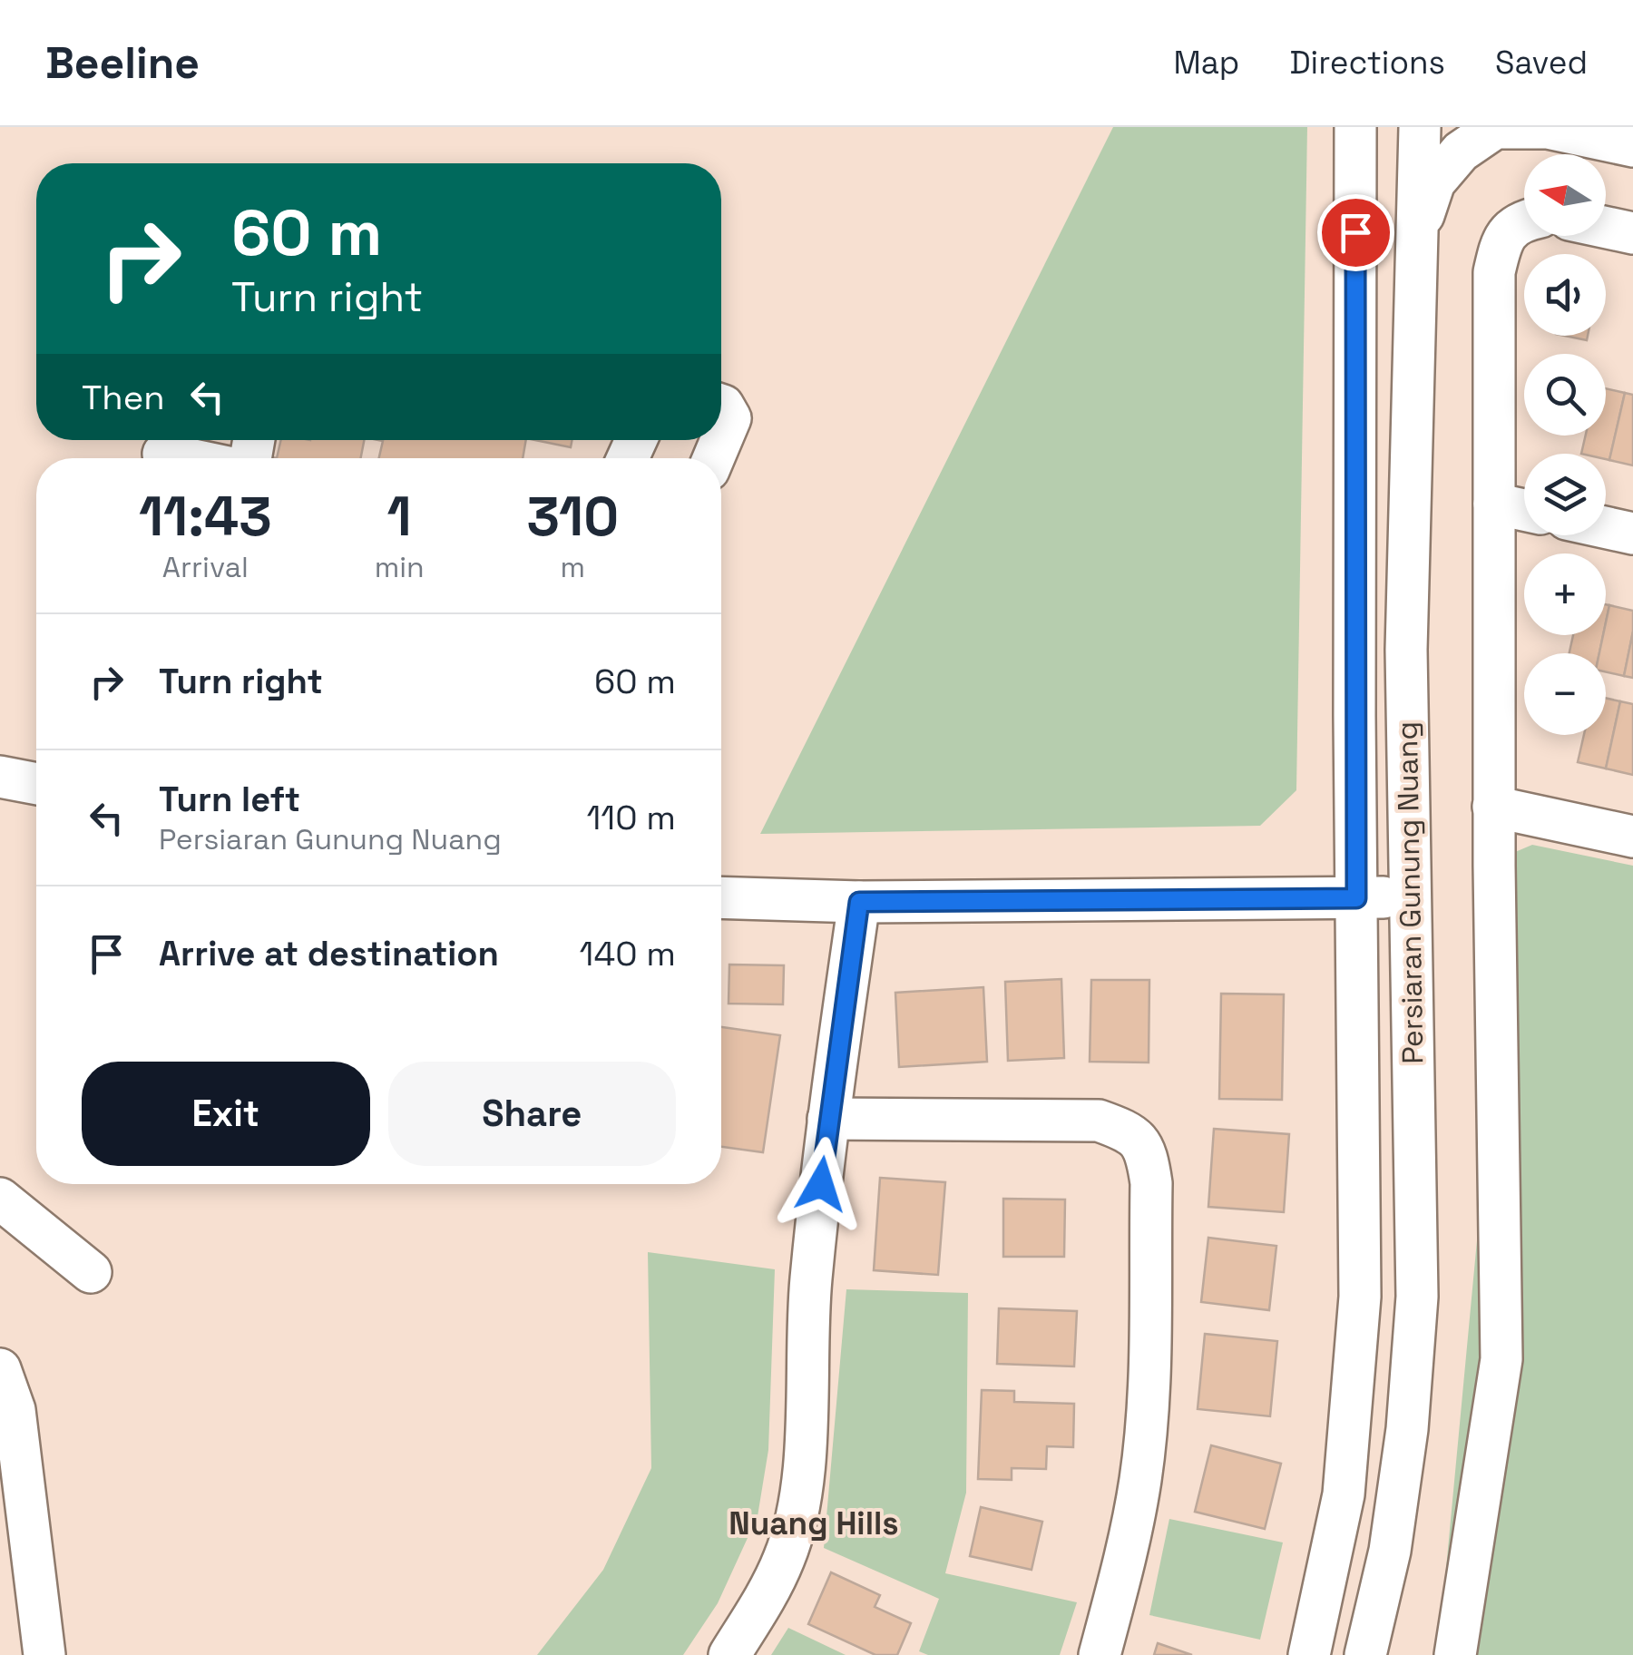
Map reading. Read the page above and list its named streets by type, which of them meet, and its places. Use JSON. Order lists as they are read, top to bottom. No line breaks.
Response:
{"streets":{"street":["Persiaran Gunung Nuang"]},"districts":["Nuang Hills"],"north":"left","page":{"header":"Beeline","nav":["Map","Directions","Saved"],"map_buttons":["+","−"],"turn":["60 m","Turn right"],"then":"Then","eta":["11:43","Arrival","1","min","310","m"],"list":[{"name":"Turn right","value":"60 m"},{"name":"Turn left","note":"Persiaran Gunung Nuang","value":"110 m"},{"name":"Arrive at destination","value":"140 m"}],"buttons":["Exit","Share"]}}
